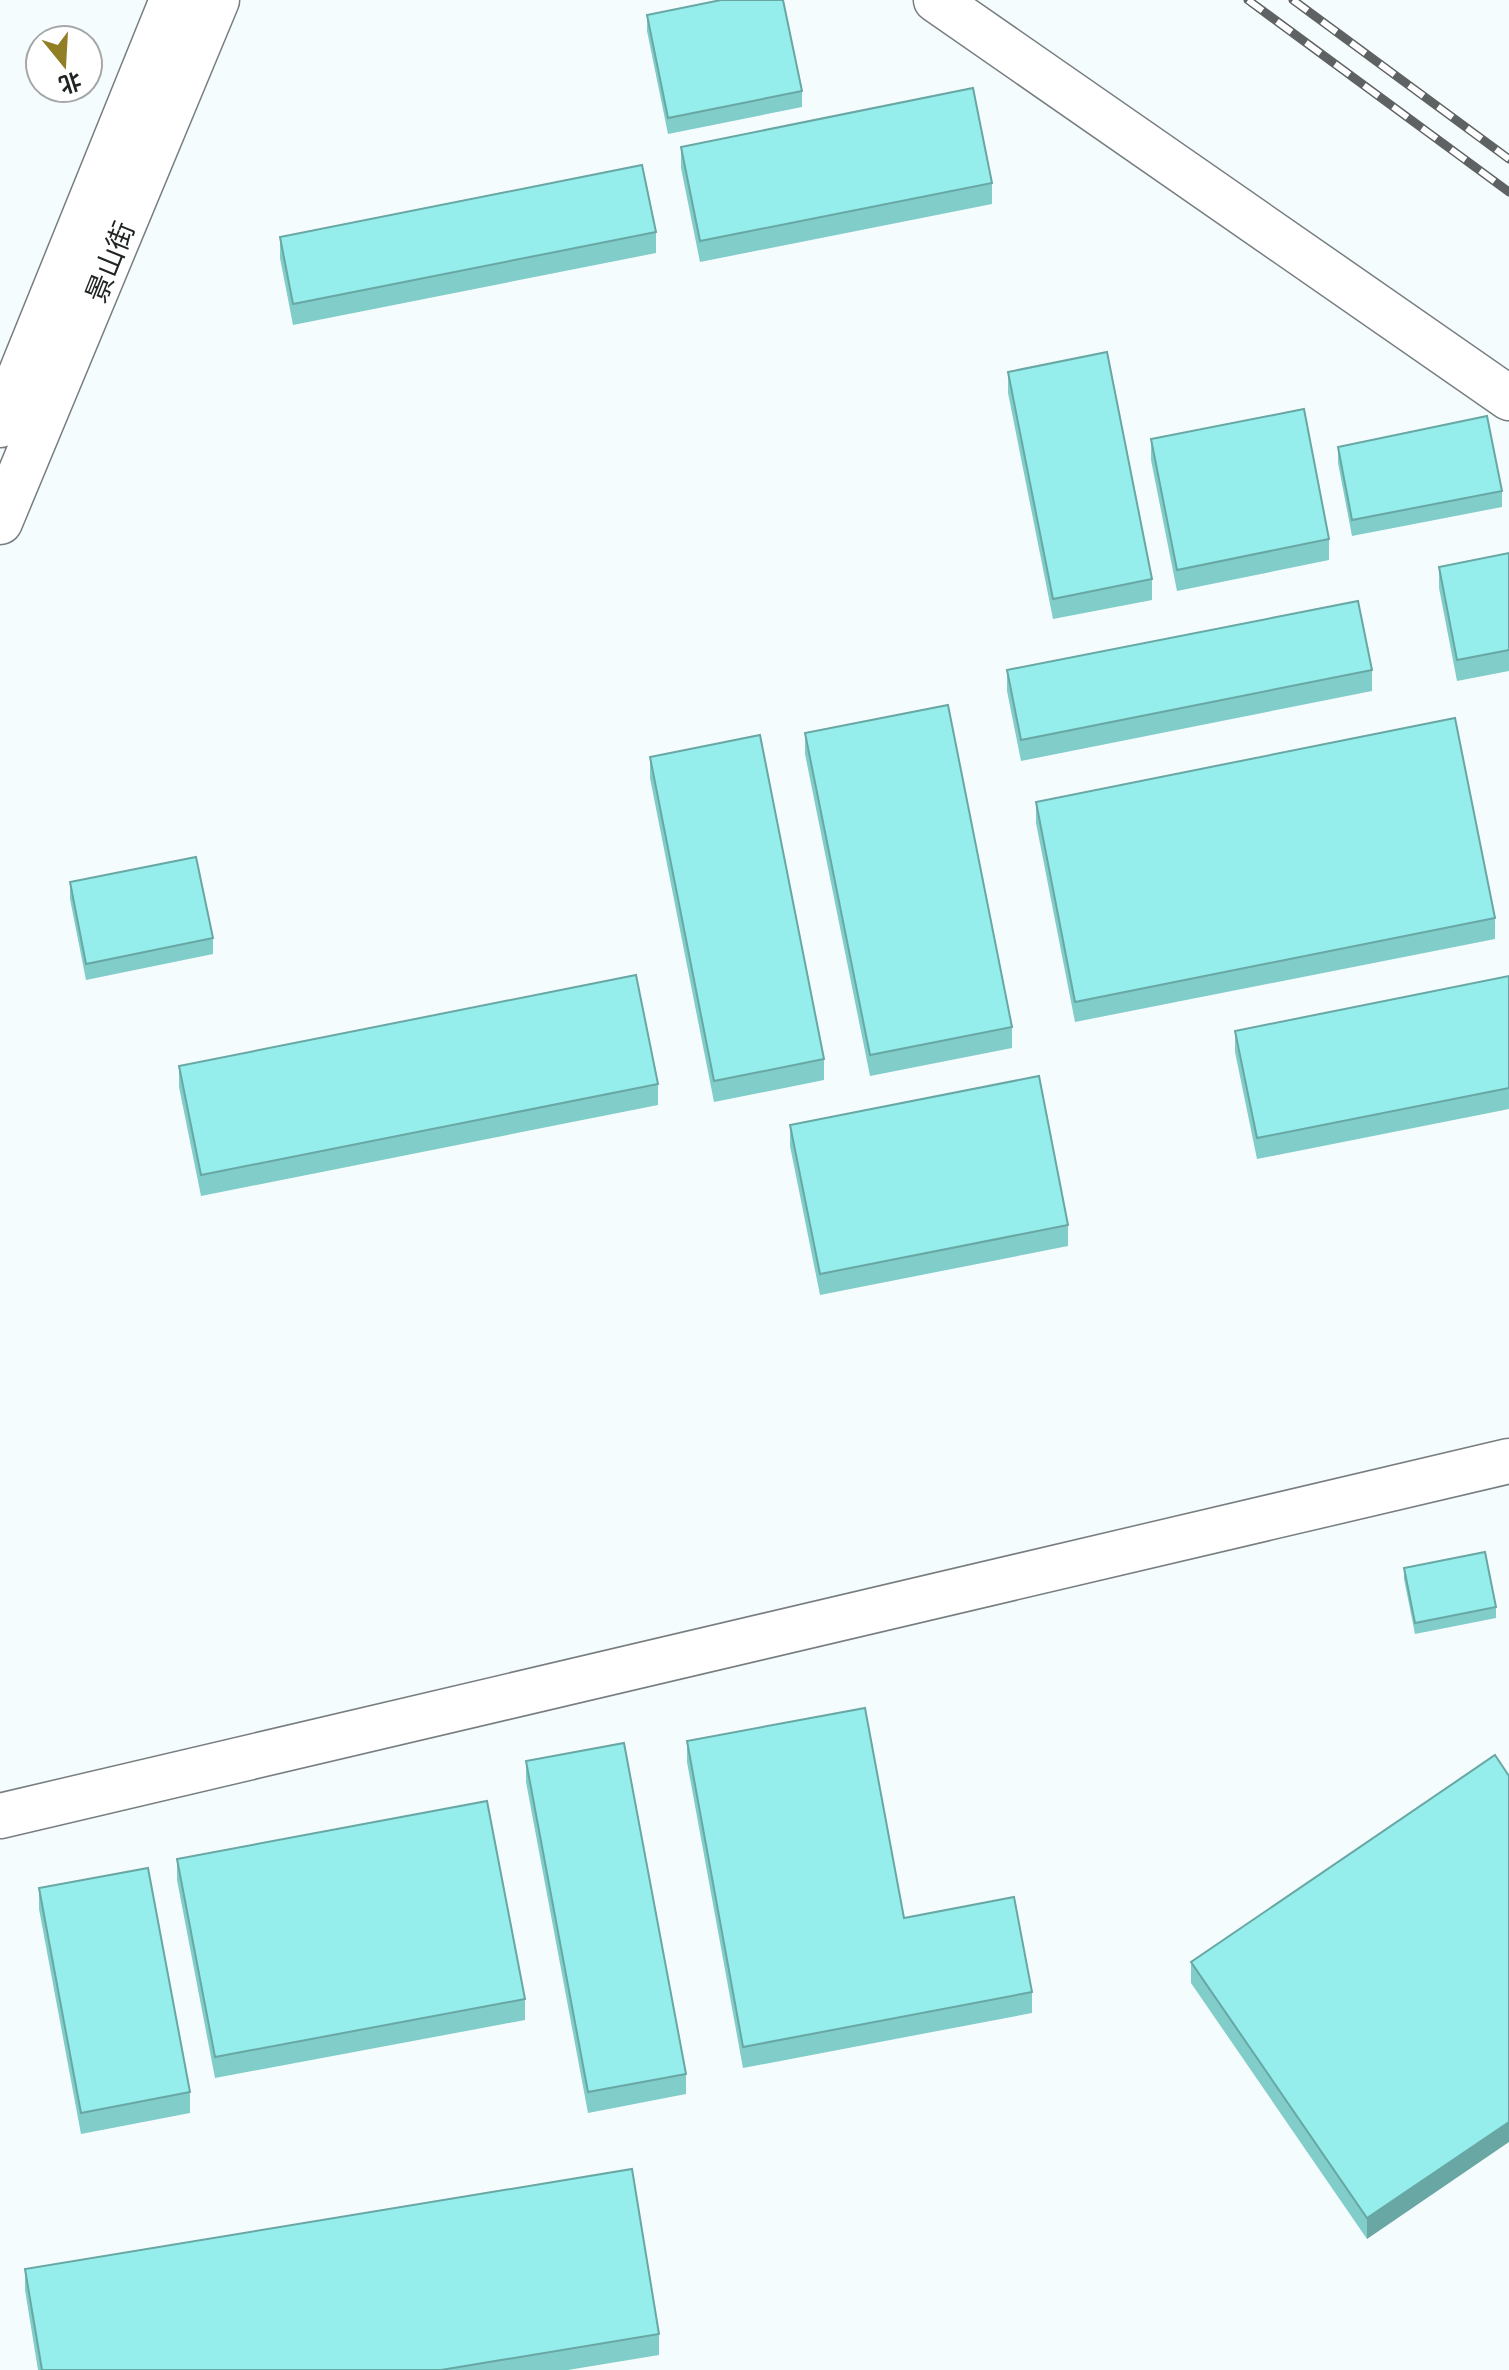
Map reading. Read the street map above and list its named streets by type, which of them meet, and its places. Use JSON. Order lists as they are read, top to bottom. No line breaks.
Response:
{"streets":{"street":["景山街"]},"north":"bottom"}
